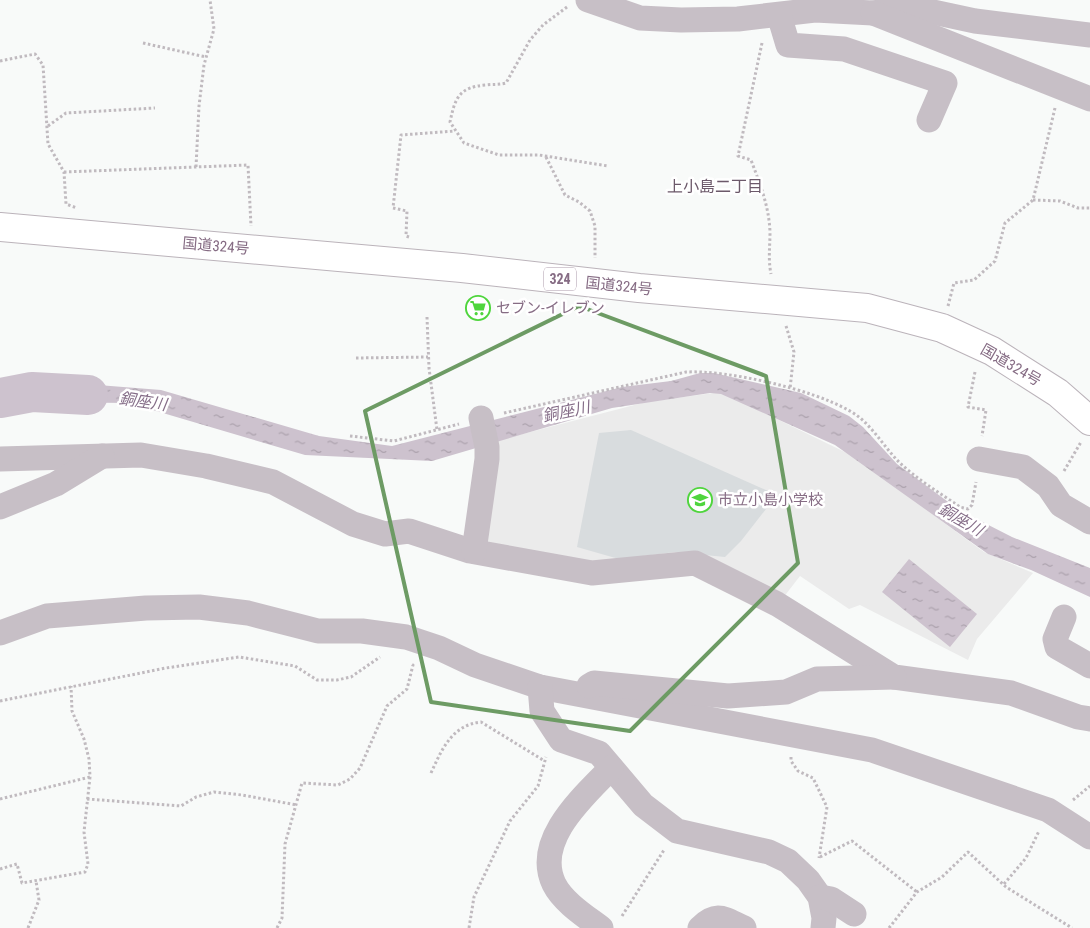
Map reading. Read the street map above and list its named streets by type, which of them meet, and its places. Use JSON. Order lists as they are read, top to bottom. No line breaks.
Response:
{"streets":{"highway":["国道324号","324"]},"districts":["上小島二丁目"],"water":["銅座川"],"places":{"supermarket":["セブン-イレブン"],"school or university":["市立小島小学校"]}}
